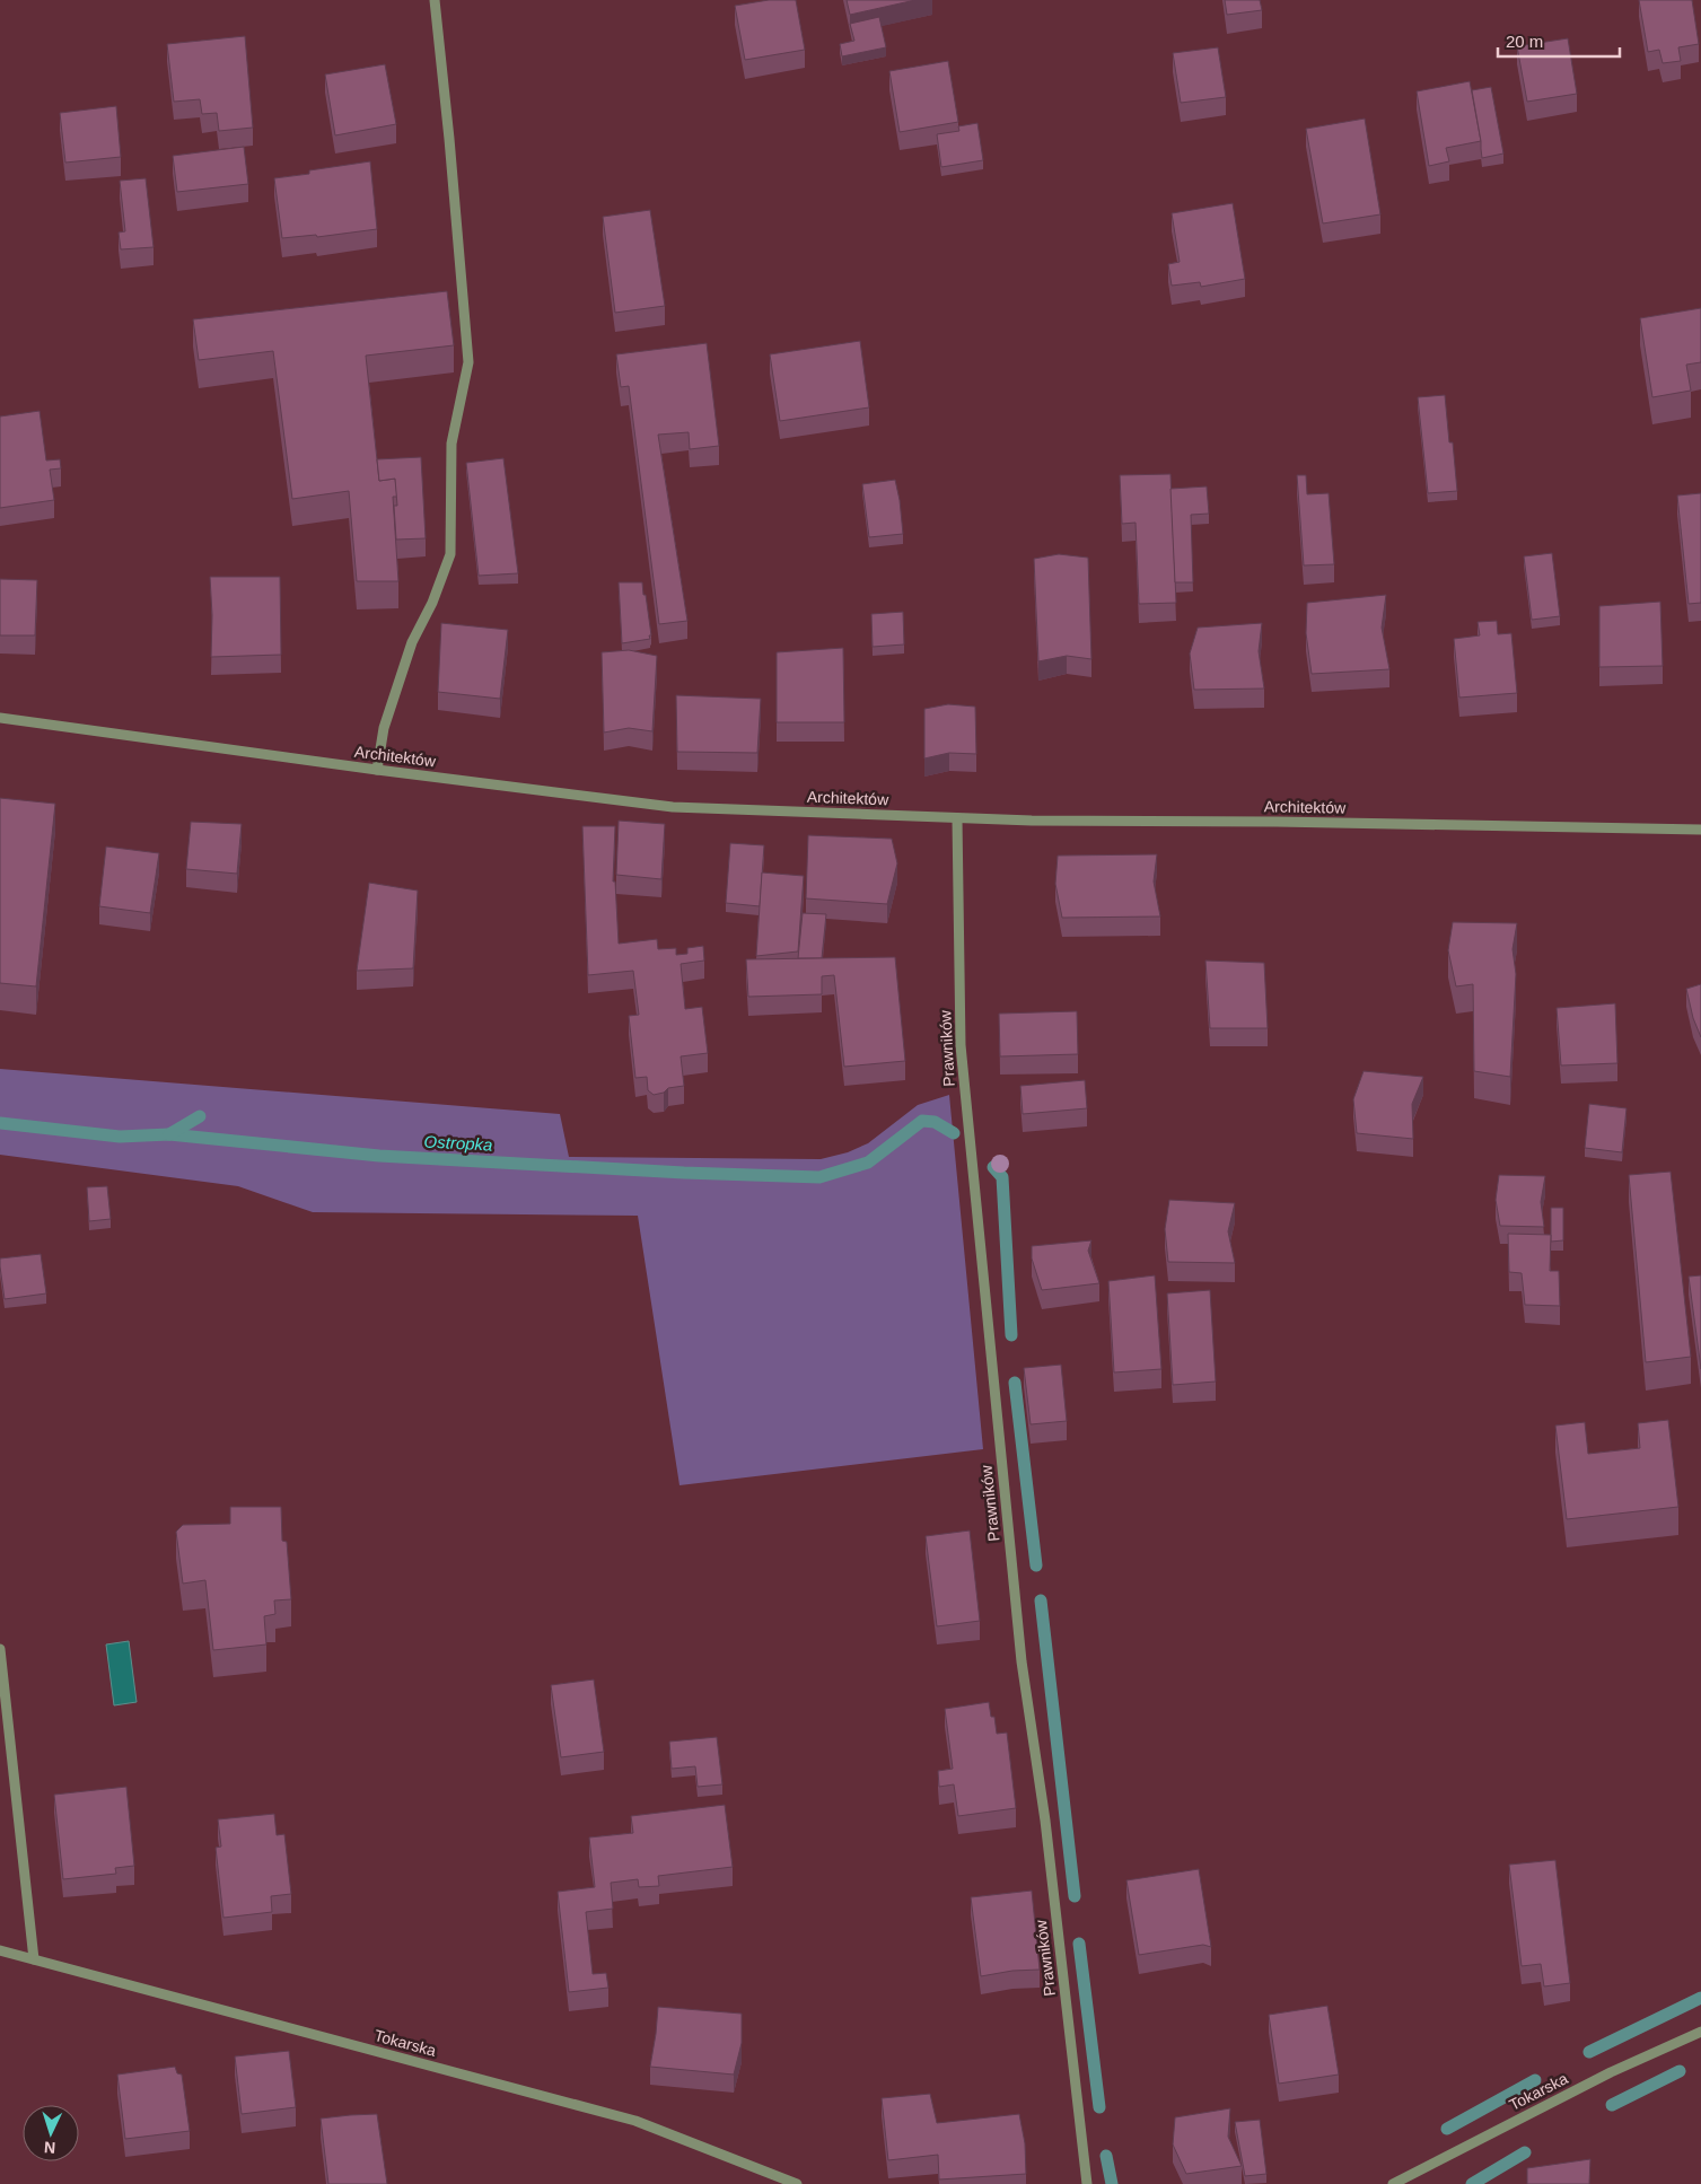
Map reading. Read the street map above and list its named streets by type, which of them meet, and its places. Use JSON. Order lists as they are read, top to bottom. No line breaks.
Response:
{"streets":{"street":["Architektów","Prawników","Tokarska"]},"crossings":[["Architektów","Prawników"]],"water":["Ostropka"],"scale_bar":"20 m","north":"bottom"}
